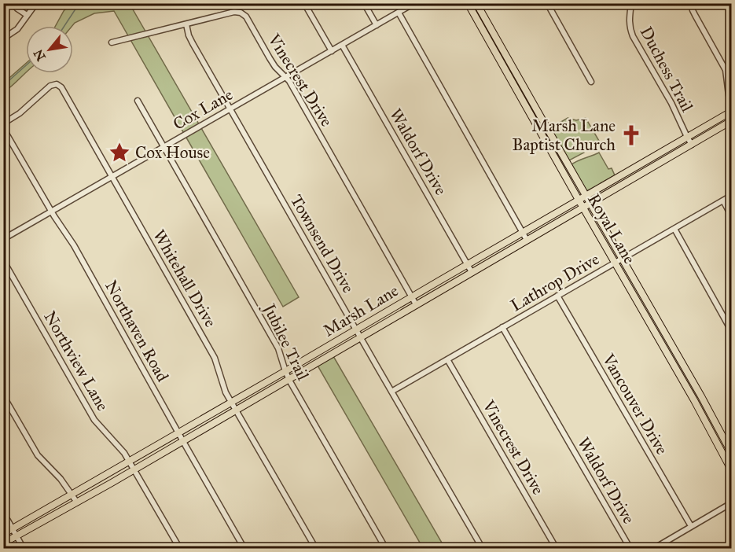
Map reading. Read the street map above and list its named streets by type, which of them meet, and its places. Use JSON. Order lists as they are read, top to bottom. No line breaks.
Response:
{"streets":{"main road":["Royal Lane","Marsh Lane"],"street":["Duchess Trail","Vinecrest Drive","Cox Lane","Waldorf Drive","Townsend Drive","Whitehall Drive","Lathrop Drive","Northaven Road","Jubilee Trail","Northview Lane","Vancouver Drive"]},"crossings":[["Duchess Trail","Marsh Lane"],["Vinecrest Drive","Cox Lane"],["Vinecrest Drive","Townsend Drive"],["Vinecrest Drive","Lathrop Drive"],["Vinecrest Drive","Marsh Lane"],["Cox Lane","Waldorf Drive"],["Cox Lane","Townsend Drive"],["Cox Lane","Whitehall Drive"],["Cox Lane","Northaven Road"],["Cox Lane","Jubilee Trail"],["Waldorf Drive","Lathrop Drive"],["Waldorf Drive","Marsh Lane"],["Royal Lane","Lathrop Drive"],["Royal Lane","Marsh Lane"],["Townsend Drive","Lathrop Drive"],["Townsend Drive","Marsh Lane"],["Whitehall Drive","Marsh Lane"],["Lathrop Drive","Vancouver Drive"],["Marsh Lane","Northaven Road"],["Marsh Lane","Jubilee Trail"],["Marsh Lane","Northview Lane"]],"places":{"church":["Marsh Lane Baptist Church"],"place":["Cox House"]},"north":"bottom left"}
